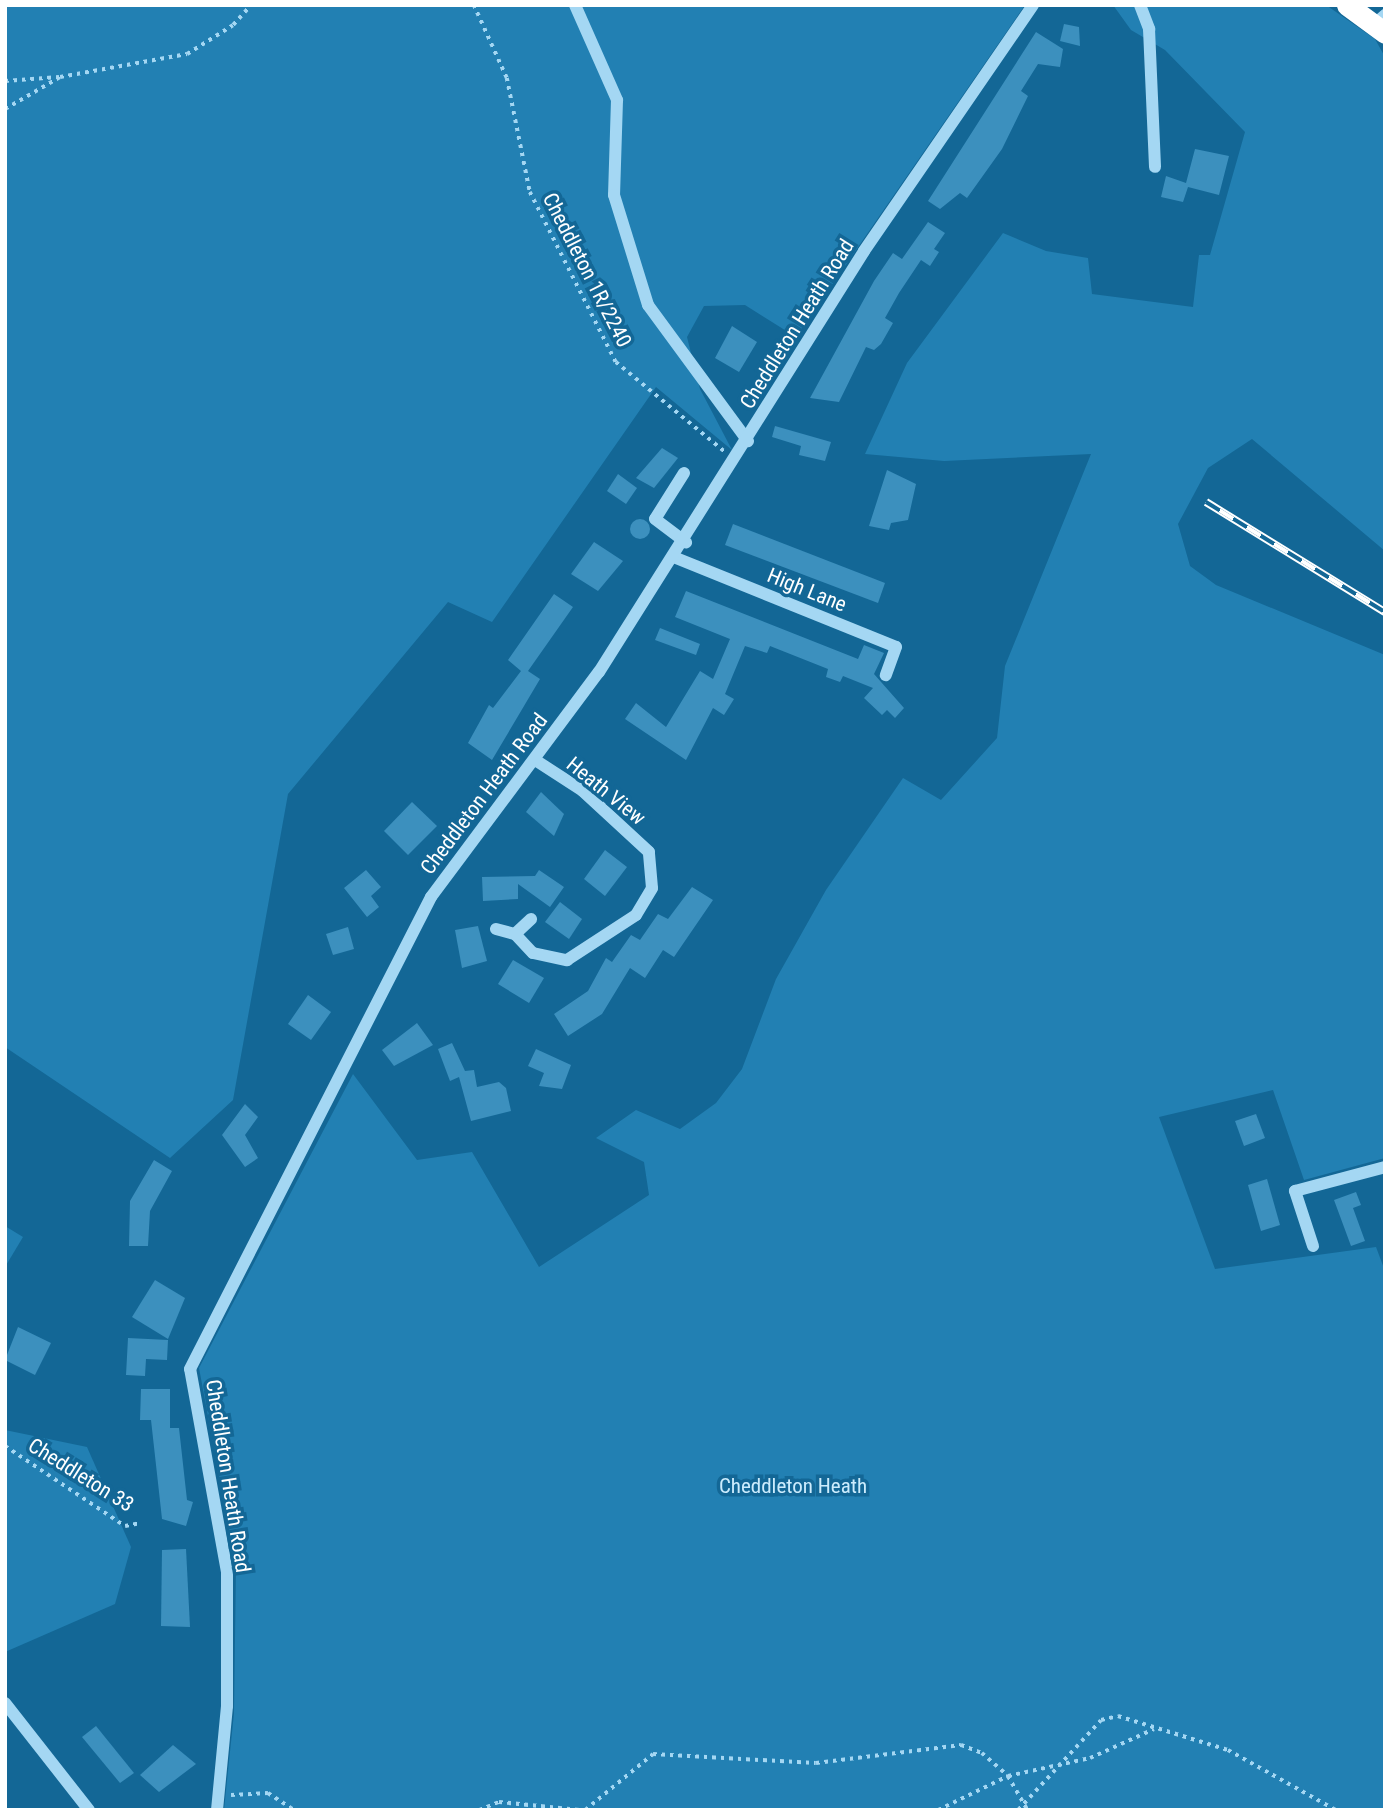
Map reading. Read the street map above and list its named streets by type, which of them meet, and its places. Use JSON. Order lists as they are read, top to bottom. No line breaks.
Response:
{"streets":{"street":["Cheddleton Heath Road","High Lane","Heath View"],"path":["Cheddleton 1R/2240","Cheddleton 33"]},"crossings":[["Cheddleton 1R/2240","Cheddleton Heath Road"],["Cheddleton Heath Road","High Lane"],["Cheddleton Heath Road","Heath View"]],"parks":["Cheddleton Heath"]}
